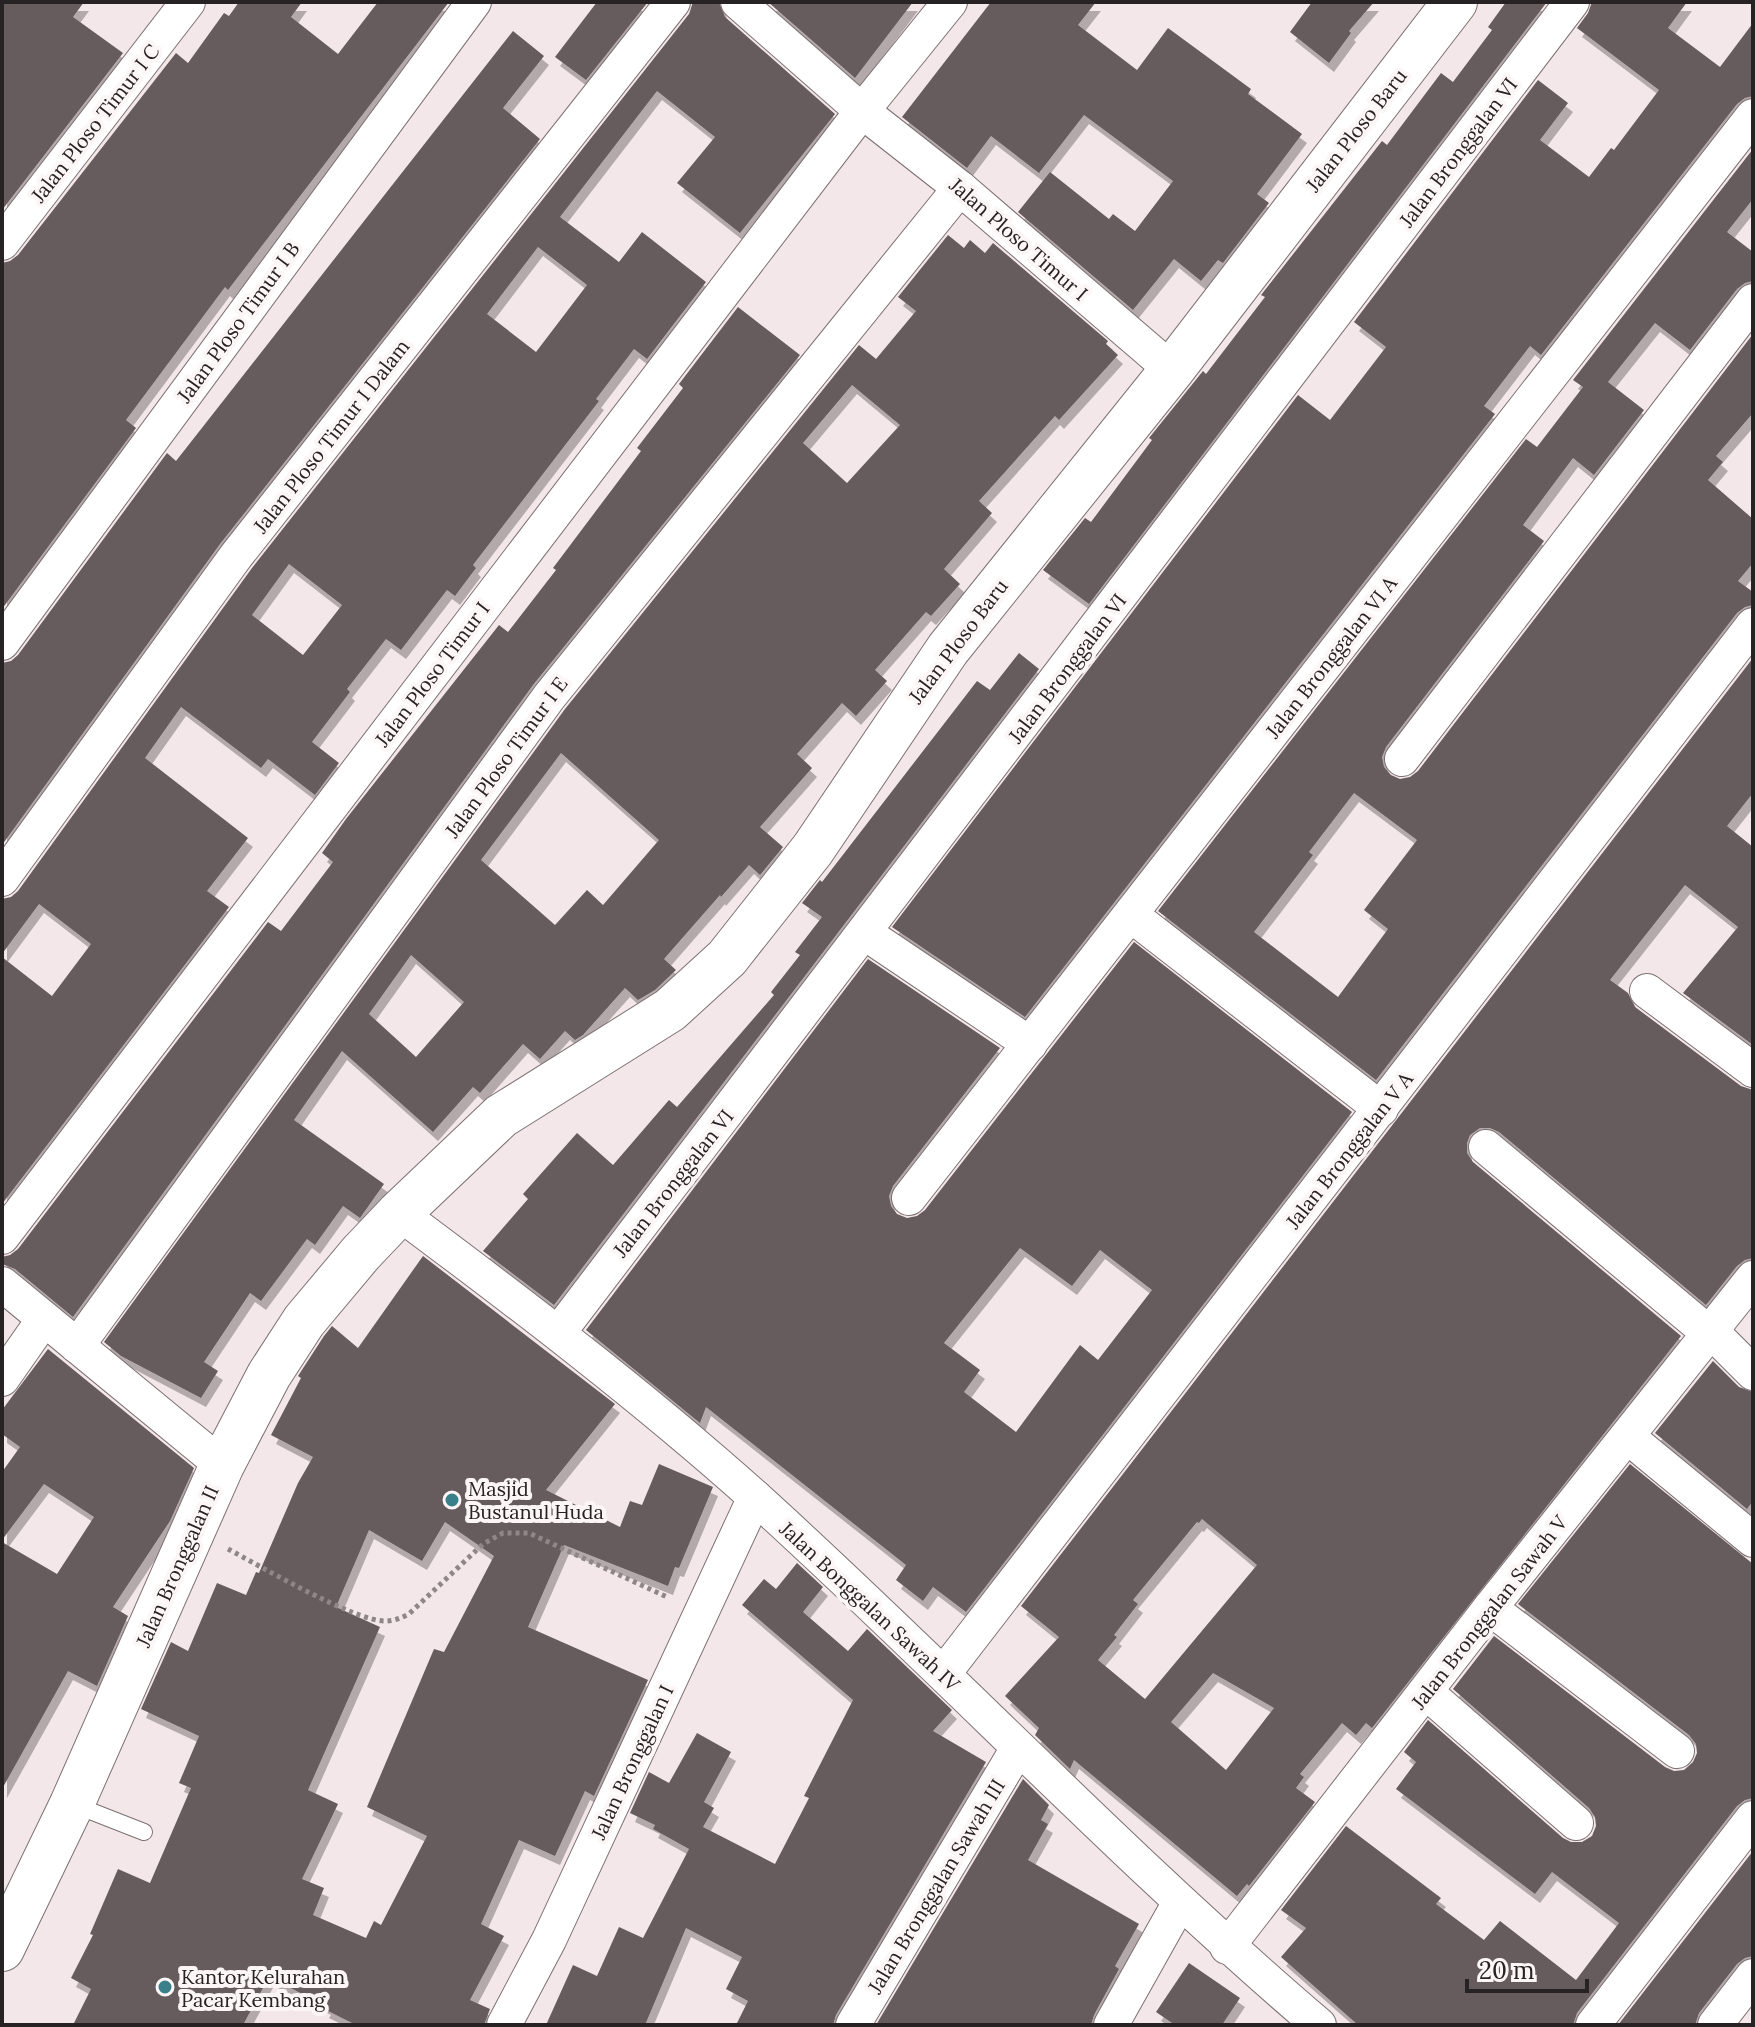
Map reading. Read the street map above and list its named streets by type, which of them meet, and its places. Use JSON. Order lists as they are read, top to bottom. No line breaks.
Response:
{"streets":{"street":["Jalan Ploso Timur I C","Jalan Ploso Baru","Jalan Bronggalan VI","Jalan Ploso Timur I","Jalan Ploso Timur I B","Jalan Ploso Timur I Dalam","Jalan Bronggalan VI A","Jalan Ploso Timur I E","Jalan Bronggalan V A","Jalan Bronggalan II","Jalan Bonggalan Sawah IV","Jalan Bronggalan Sawah V","Jalan Bronggalan I","Jalan Bronggalan Sawah III"]},"crossings":[["Jalan Ploso Baru","Jalan Ploso Timur I"],["Jalan Ploso Baru","Jalan Bronggalan II"],["Jalan Ploso Baru","Jalan Bonggalan Sawah IV"],["Jalan Bronggalan VI","Jalan Bonggalan Sawah IV"],["Jalan Ploso Timur I","Jalan Ploso Timur I E"],["Jalan Bronggalan V A","Jalan Bonggalan Sawah IV"],["Jalan Bronggalan II","Jalan Bonggalan Sawah IV"],["Jalan Bonggalan Sawah IV","Jalan Bronggalan Sawah V"],["Jalan Bonggalan Sawah IV","Jalan Bronggalan I"],["Jalan Bonggalan Sawah IV","Jalan Bronggalan Sawah III"]],"places":["Masjid Bustanul Huda","Kantor Kelurahan Pacar Kembang"],"scale_bar":"20 m"}
